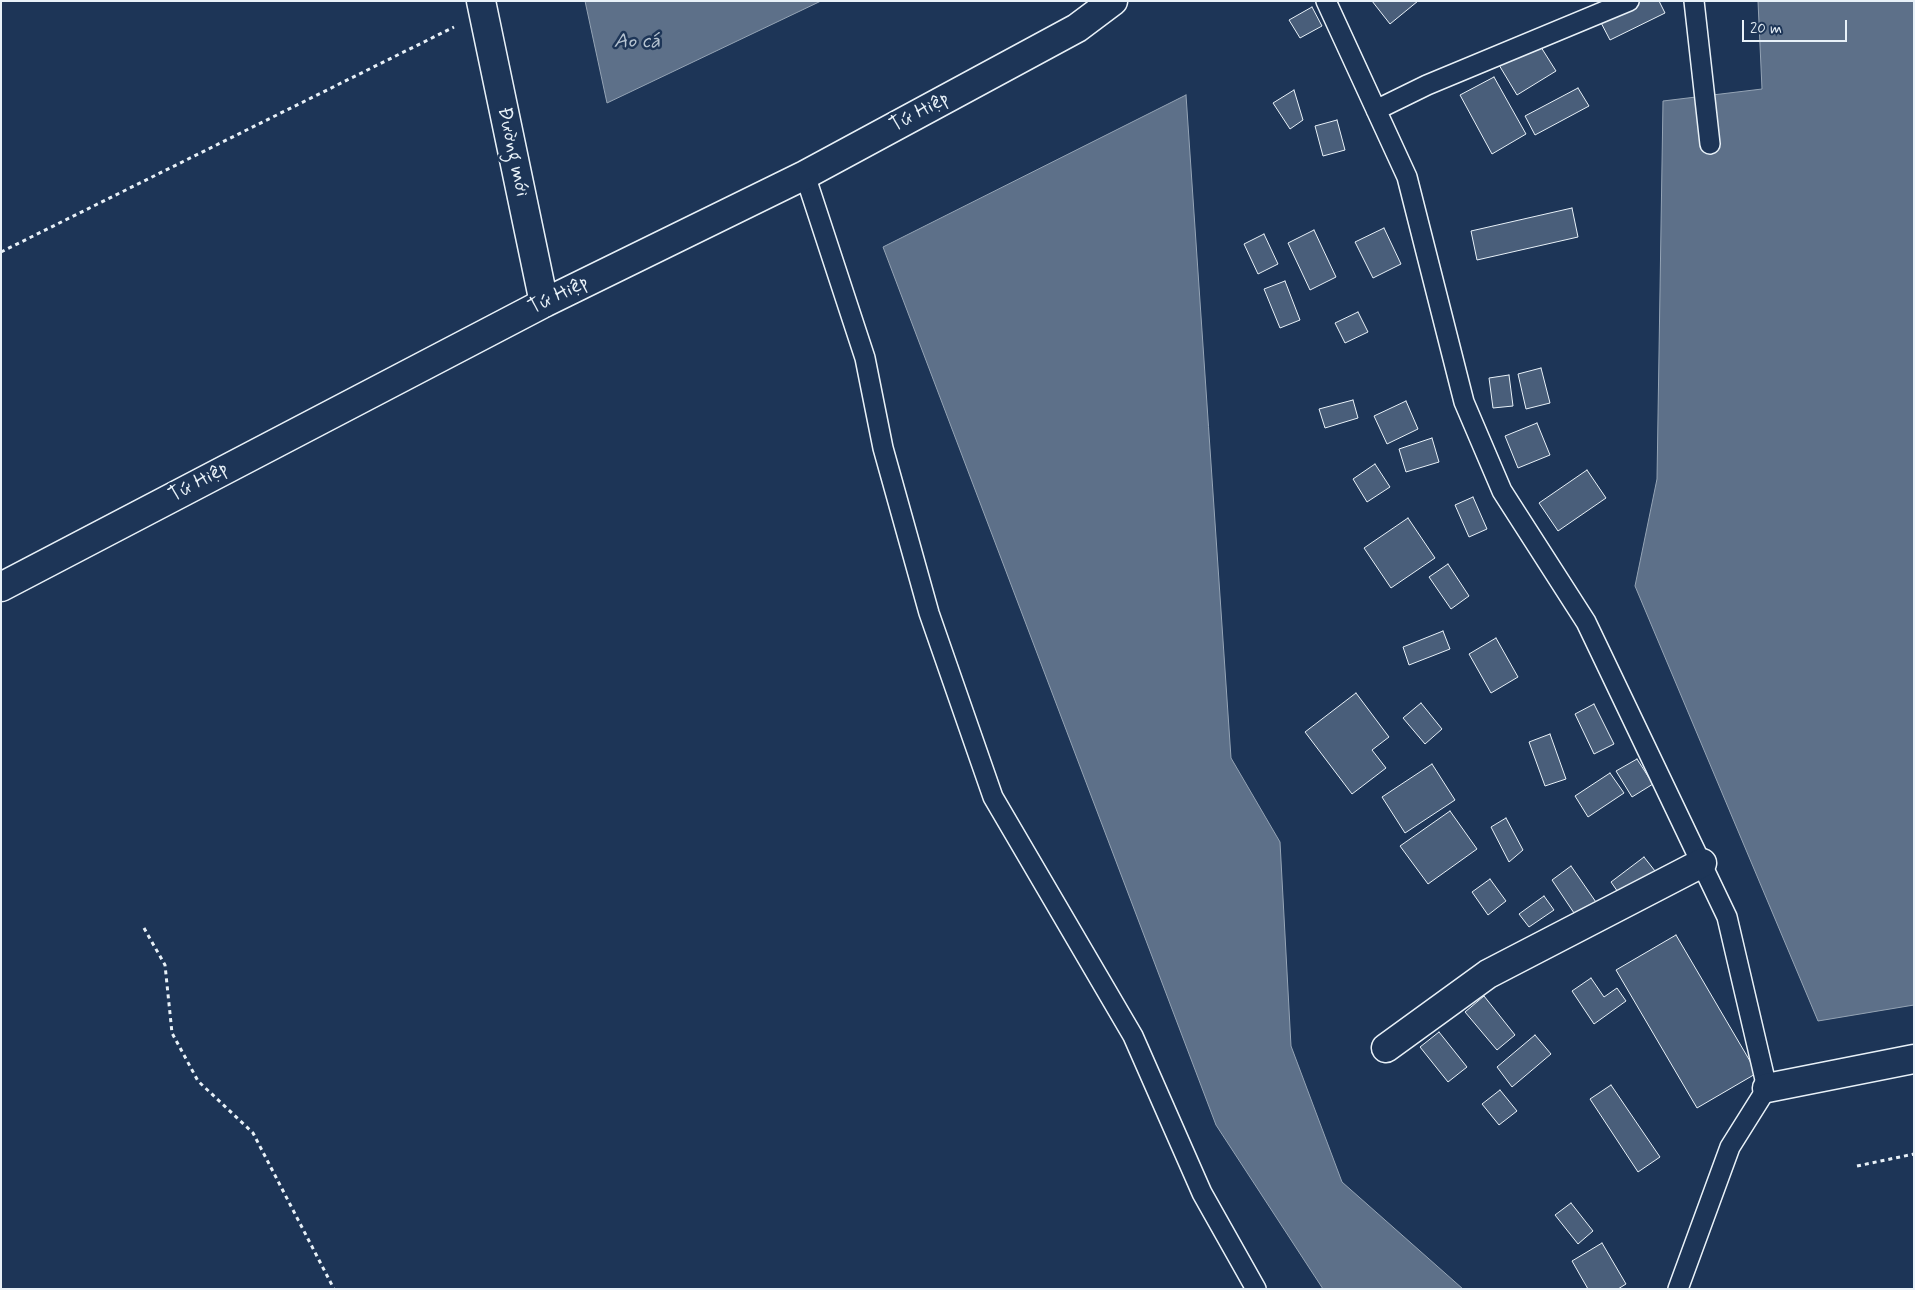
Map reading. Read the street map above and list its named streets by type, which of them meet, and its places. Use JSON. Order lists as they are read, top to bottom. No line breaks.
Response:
{"streets":{"street":["Tứ Hiệp","Đường mới"]},"crossings":[["Tứ Hiệp","Đường mới"]],"water":["Ao cá"],"scale_bar":"20 m"}
